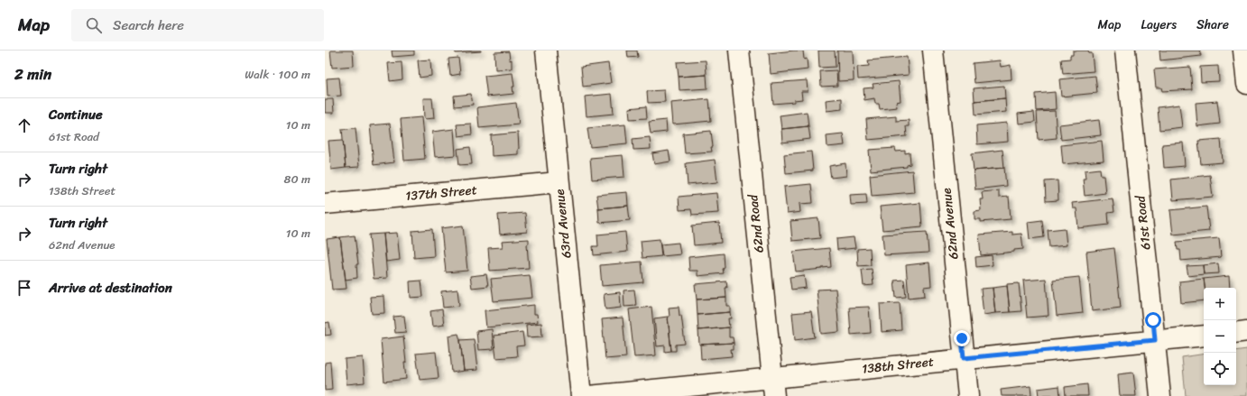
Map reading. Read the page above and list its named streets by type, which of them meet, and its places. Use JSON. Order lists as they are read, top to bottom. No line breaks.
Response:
{"streets":{"street":["137th Street","61st Road","63rd Avenue","62nd Road","62nd Avenue","138th Street"]},"crossings":[["137th Street","63rd Avenue"],["61st Road","138th Street"],["62nd Road","138th Street"],["62nd Avenue","138th Street"]],"page":{"header":"Map","search":"Search here","nav":["Map","Layers","Share"],"heading":["2 min","Walk · 100 m"],"list":[["Continue","61st Road","10 m"],["Turn right","138th Street","80 m"],["Turn right","62nd Avenue","10 m"],"Arrive at destination"],"map_buttons":["+","−"]}}
